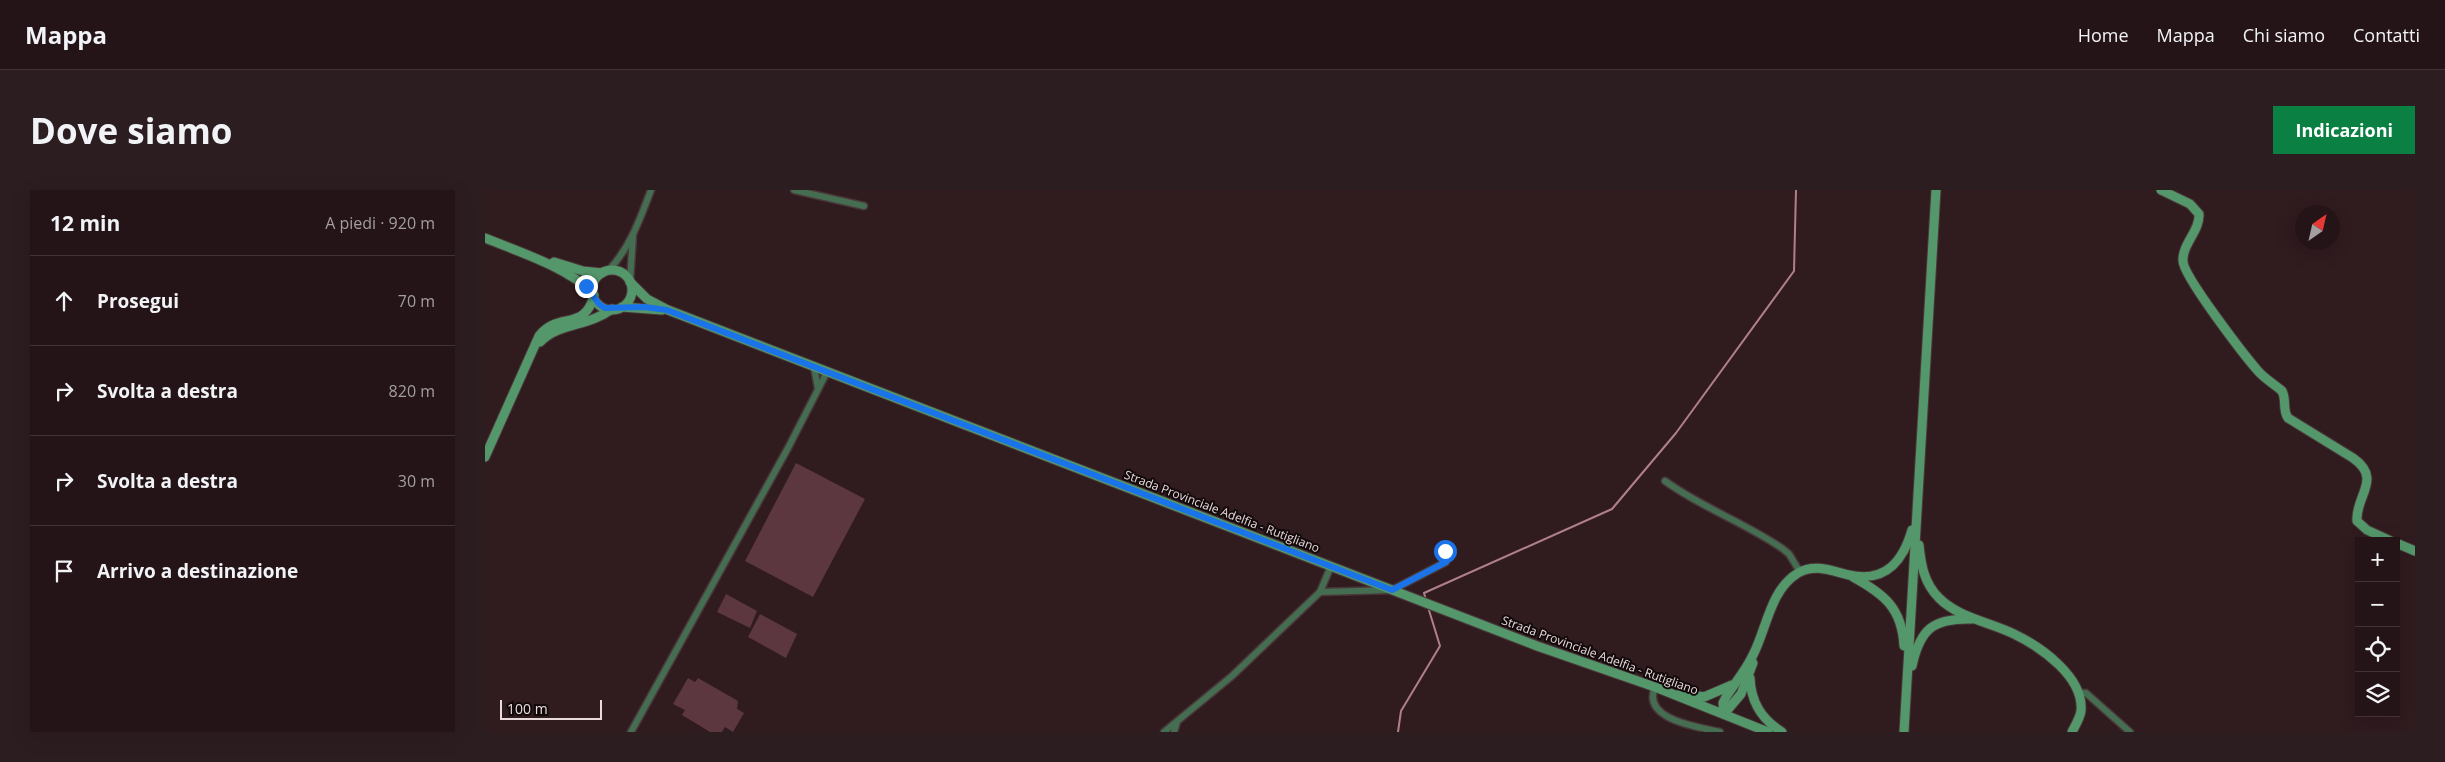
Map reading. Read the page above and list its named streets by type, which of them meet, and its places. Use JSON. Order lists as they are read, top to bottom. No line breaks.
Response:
{"streets":{"main road":["Strada Provinciale Adelfia - Rutigliano"]},"scale_bar":"100 m","north":"top right","page":{"header":"Mappa","nav":["Home","Mappa","Chi siamo","Contatti"],"buttons":"Indicazioni","title":"Dove siamo","heading":["12 min","A piedi · 920 m"],"list":[["Prosegui","70 m"],["Svolta a destra","820 m"],["Svolta a destra","30 m"],"Arrivo a destinazione"],"map_buttons":["+","−"],"scale":"100 m"}}
